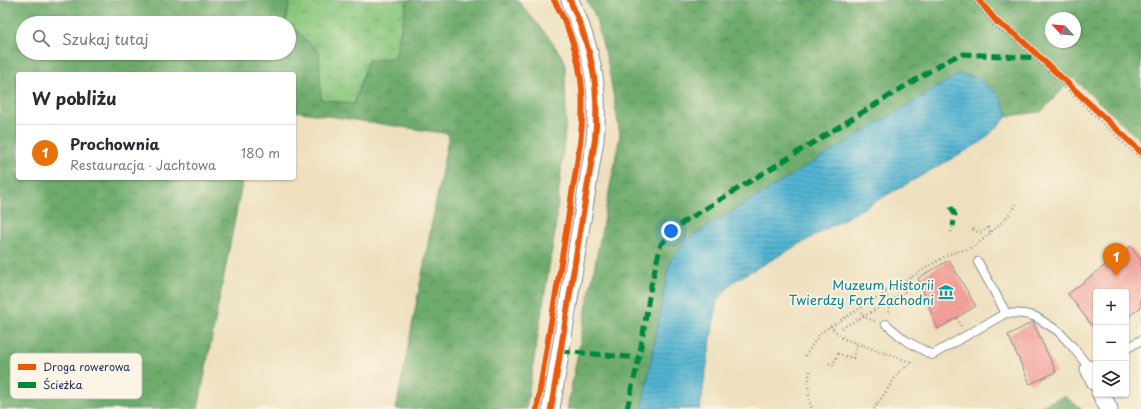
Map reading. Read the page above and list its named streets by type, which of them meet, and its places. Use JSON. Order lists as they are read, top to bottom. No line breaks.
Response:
{"places":{"museum":["Muzeum Historii Twierdzy Fort Zachodni"]},"legend":["Droga rowerowa","Ścieżka"],"north":"top left","page":{"search":"Szukaj tutaj","heading":"W pobliżu","list":[{"mark":"1","name":"Prochownia","note":"Restauracja · Jachtowa","value":"180 m"}],"pins":"1","map_buttons":["+","−"]}}
